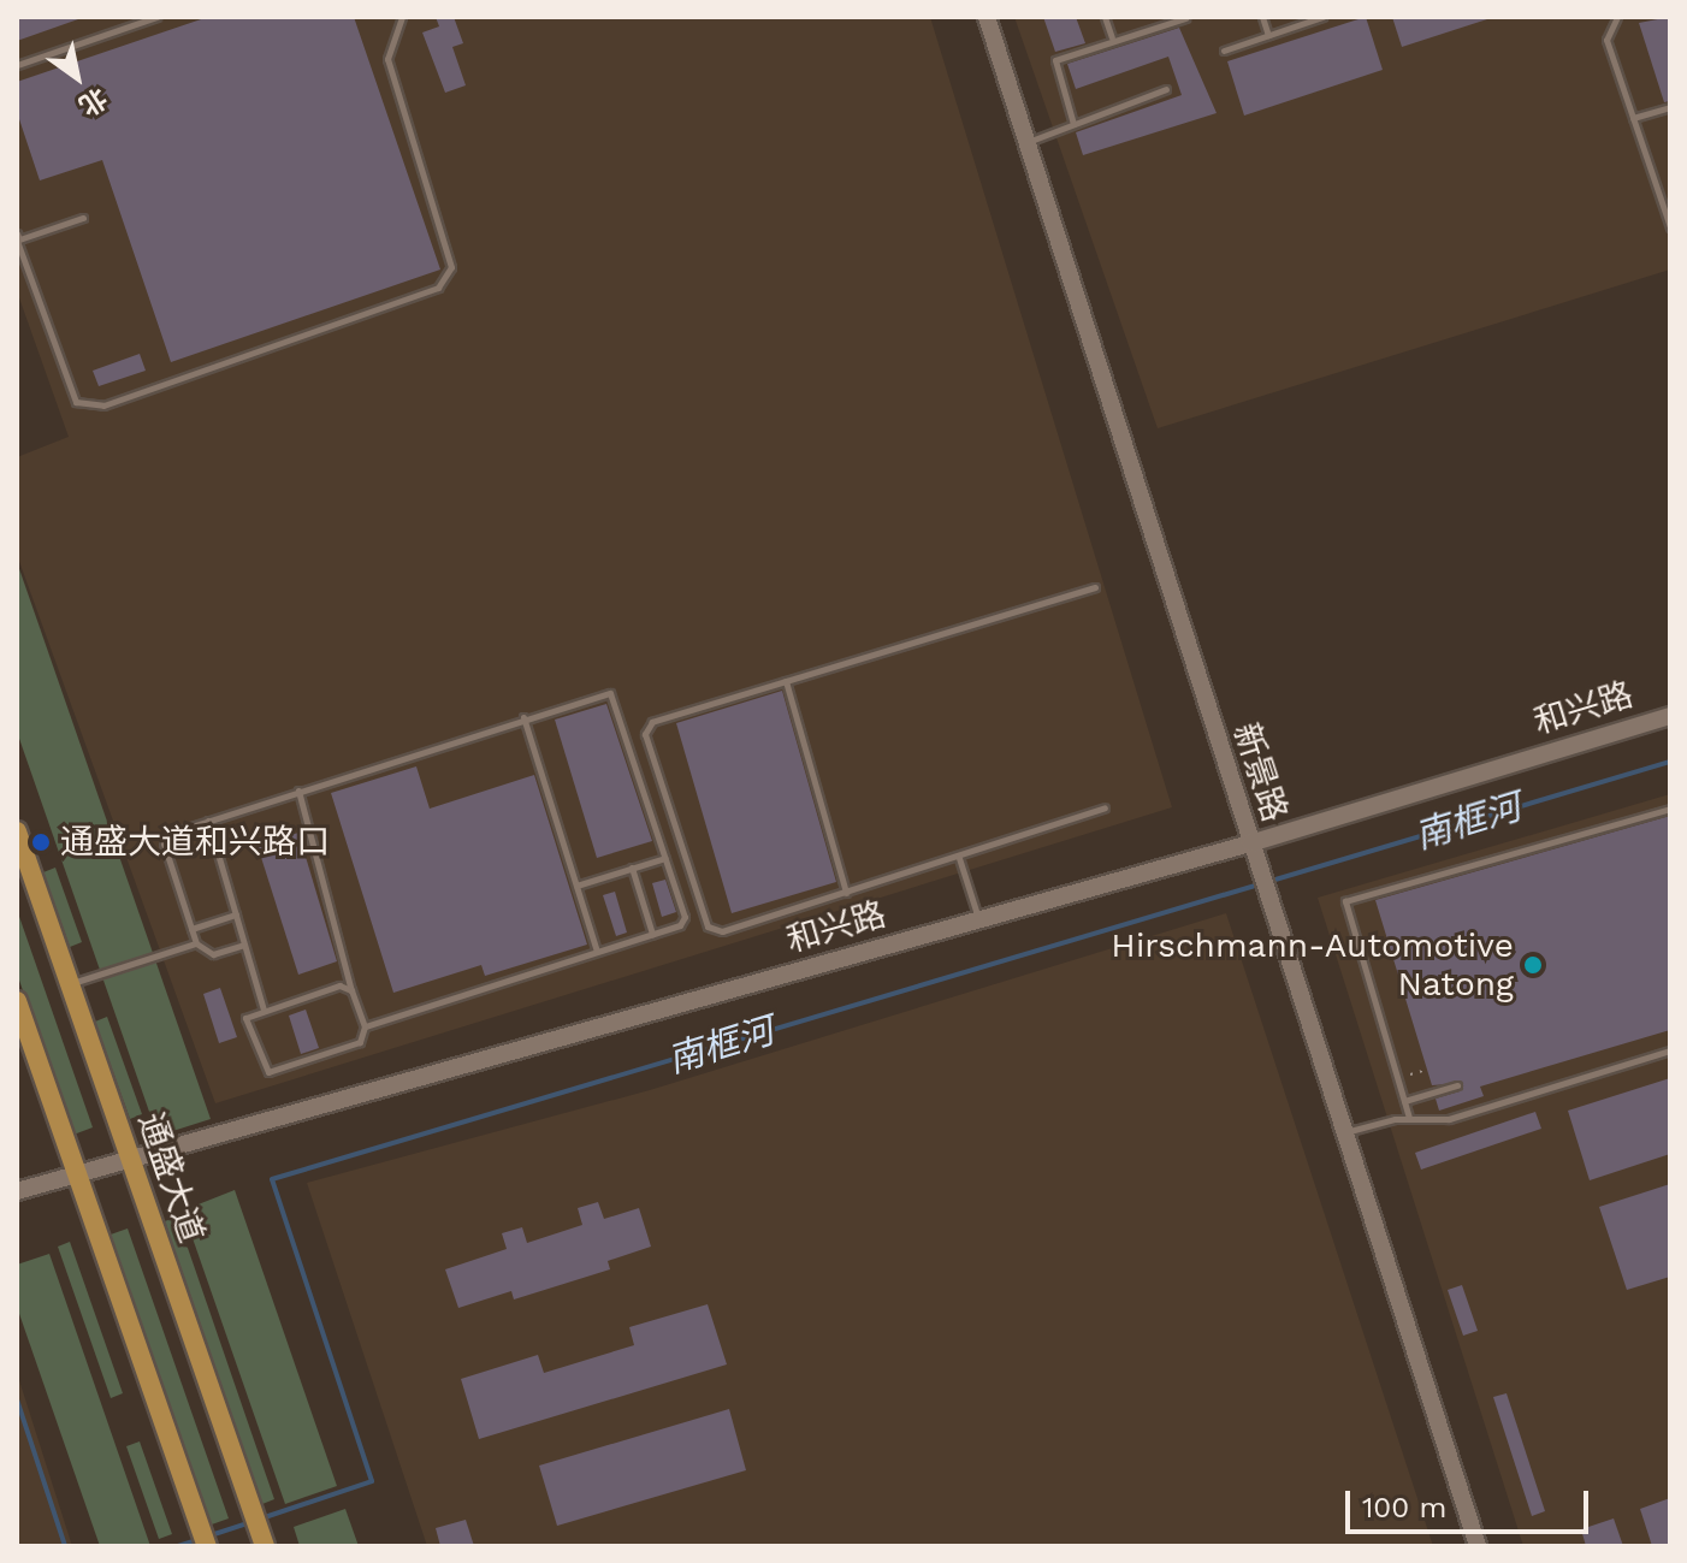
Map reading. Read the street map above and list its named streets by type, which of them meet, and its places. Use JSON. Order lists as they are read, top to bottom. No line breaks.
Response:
{"streets":{"main road":["通盛大道"],"street":["和兴路","新景路"]},"crossings":[["和兴路","新景路"],["和兴路","通盛大道"]],"water":["南框河"],"places":["通盛大道和兴路口","Hirschmann-Automotive Natong"],"scale_bar":"100 m","north":"bottom right"}
